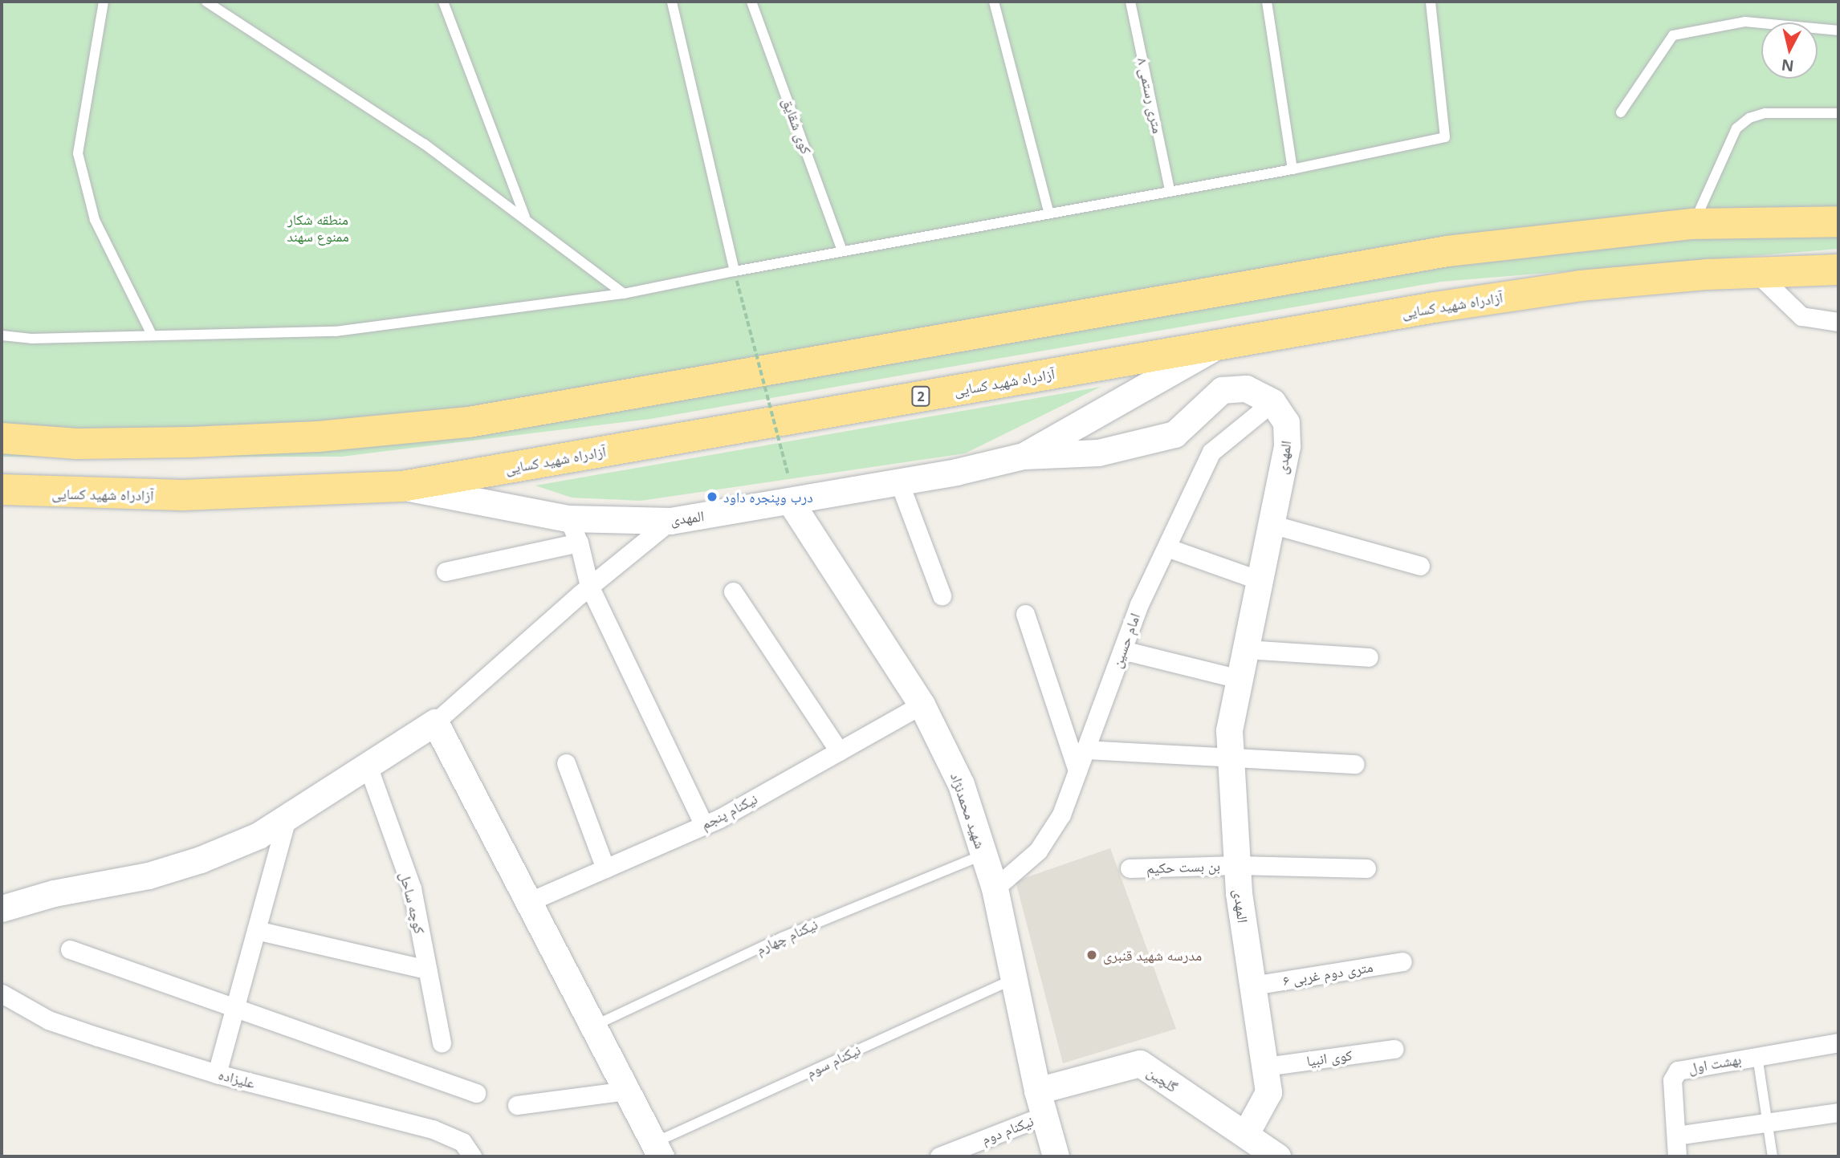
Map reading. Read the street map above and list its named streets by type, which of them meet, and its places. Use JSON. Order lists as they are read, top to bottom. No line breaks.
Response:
{"streets":{"highway":["آزادراه شهید کسایی","2"],"street":["المهدی","امام حسین","شهید محمدنژاد","نیکنام پنجم","بن بست حکیم","کوچه ساحل","۶ متری دوم غربی","کوی انبیا","بهشت اول","علیزاده","گلچین","نیکنام دوم"],"lane":["۸ متری رستمی","کوی شقایق","نیکنام چهارم","نیکنام سوم"]},"crossings":[["آزادراه شهید کسایی","المهدی"],["المهدی","امام حسین"],["المهدی","شهید محمدنژاد"],["المهدی","بن بست حکیم"],["المهدی","۶ متری دوم غربی"],["المهدی","کوی انبیا"],["المهدی","گلچین"],["امام حسین","شهید محمدنژاد"],["شهید محمدنژاد","نیکنام پنجم"],["شهید محمدنژاد","نیکنام چهارم"],["شهید محمدنژاد","نیکنام سوم"],["شهید محمدنژاد","گلچین"],["شهید محمدنژاد","نیکنام دوم"],["گلچین","نیکنام دوم"]],"parks":["منطقه شکار ممنوع سهند"],"places":["درب وپنجره داود","مدرسه شهید قنبری"],"north":"bottom"}
